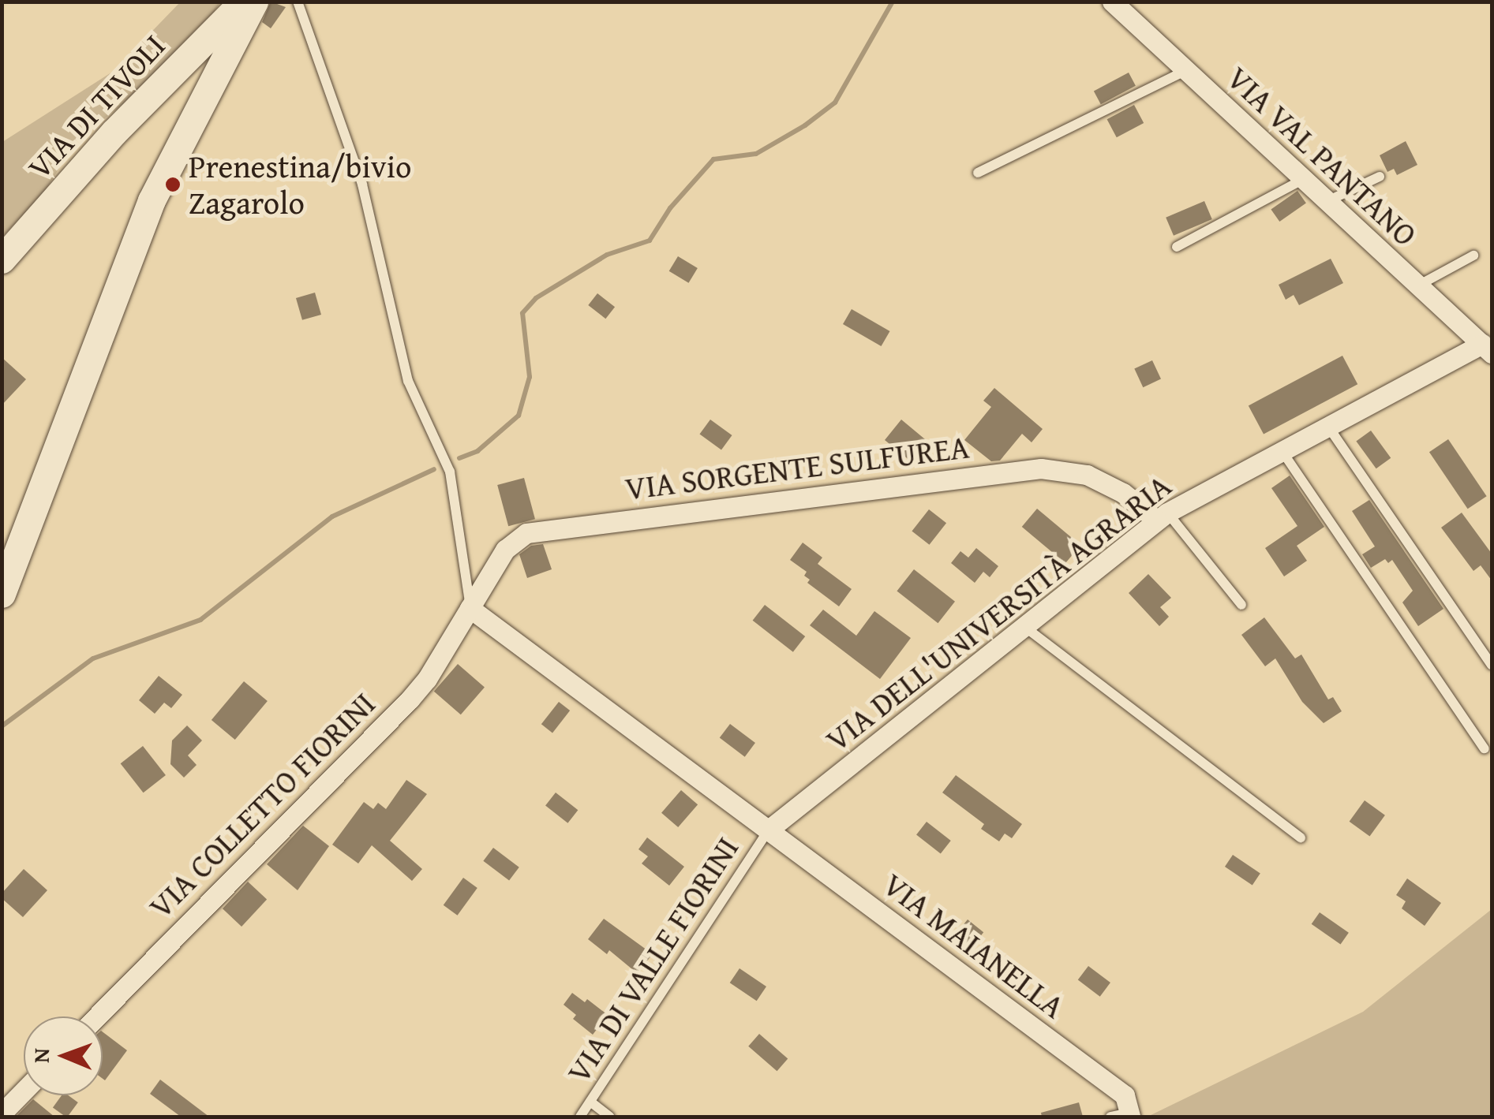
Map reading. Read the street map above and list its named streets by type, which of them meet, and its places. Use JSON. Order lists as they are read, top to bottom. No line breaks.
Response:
{"streets":{"main road":["VIA DI TIVOLI"],"street":["VIA VAL PANTANO","VIA SORGENTE SULFUREA","VIA DELL'UNIVERSITÀ AGRARIA","VIA COLLETTO FIORINI","VIA MAIANELLA"],"lane":["VIA DI VALLE FIORINI"]},"crossings":[["VIA VAL PANTANO","VIA DELL'UNIVERSITÀ AGRARIA"],["VIA SORGENTE SULFUREA","VIA DELL'UNIVERSITÀ AGRARIA"],["VIA SORGENTE SULFUREA","VIA COLLETTO FIORINI"],["VIA SORGENTE SULFUREA","VIA MAIANELLA"],["VIA DELL'UNIVERSITÀ AGRARIA","VIA MAIANELLA"],["VIA DELL'UNIVERSITÀ AGRARIA","VIA DI VALLE FIORINI"],["VIA COLLETTO FIORINI","VIA MAIANELLA"],["VIA MAIANELLA","VIA DI VALLE FIORINI"]],"places":["Prenestina/bivio Zagarolo"],"north":"left"}
